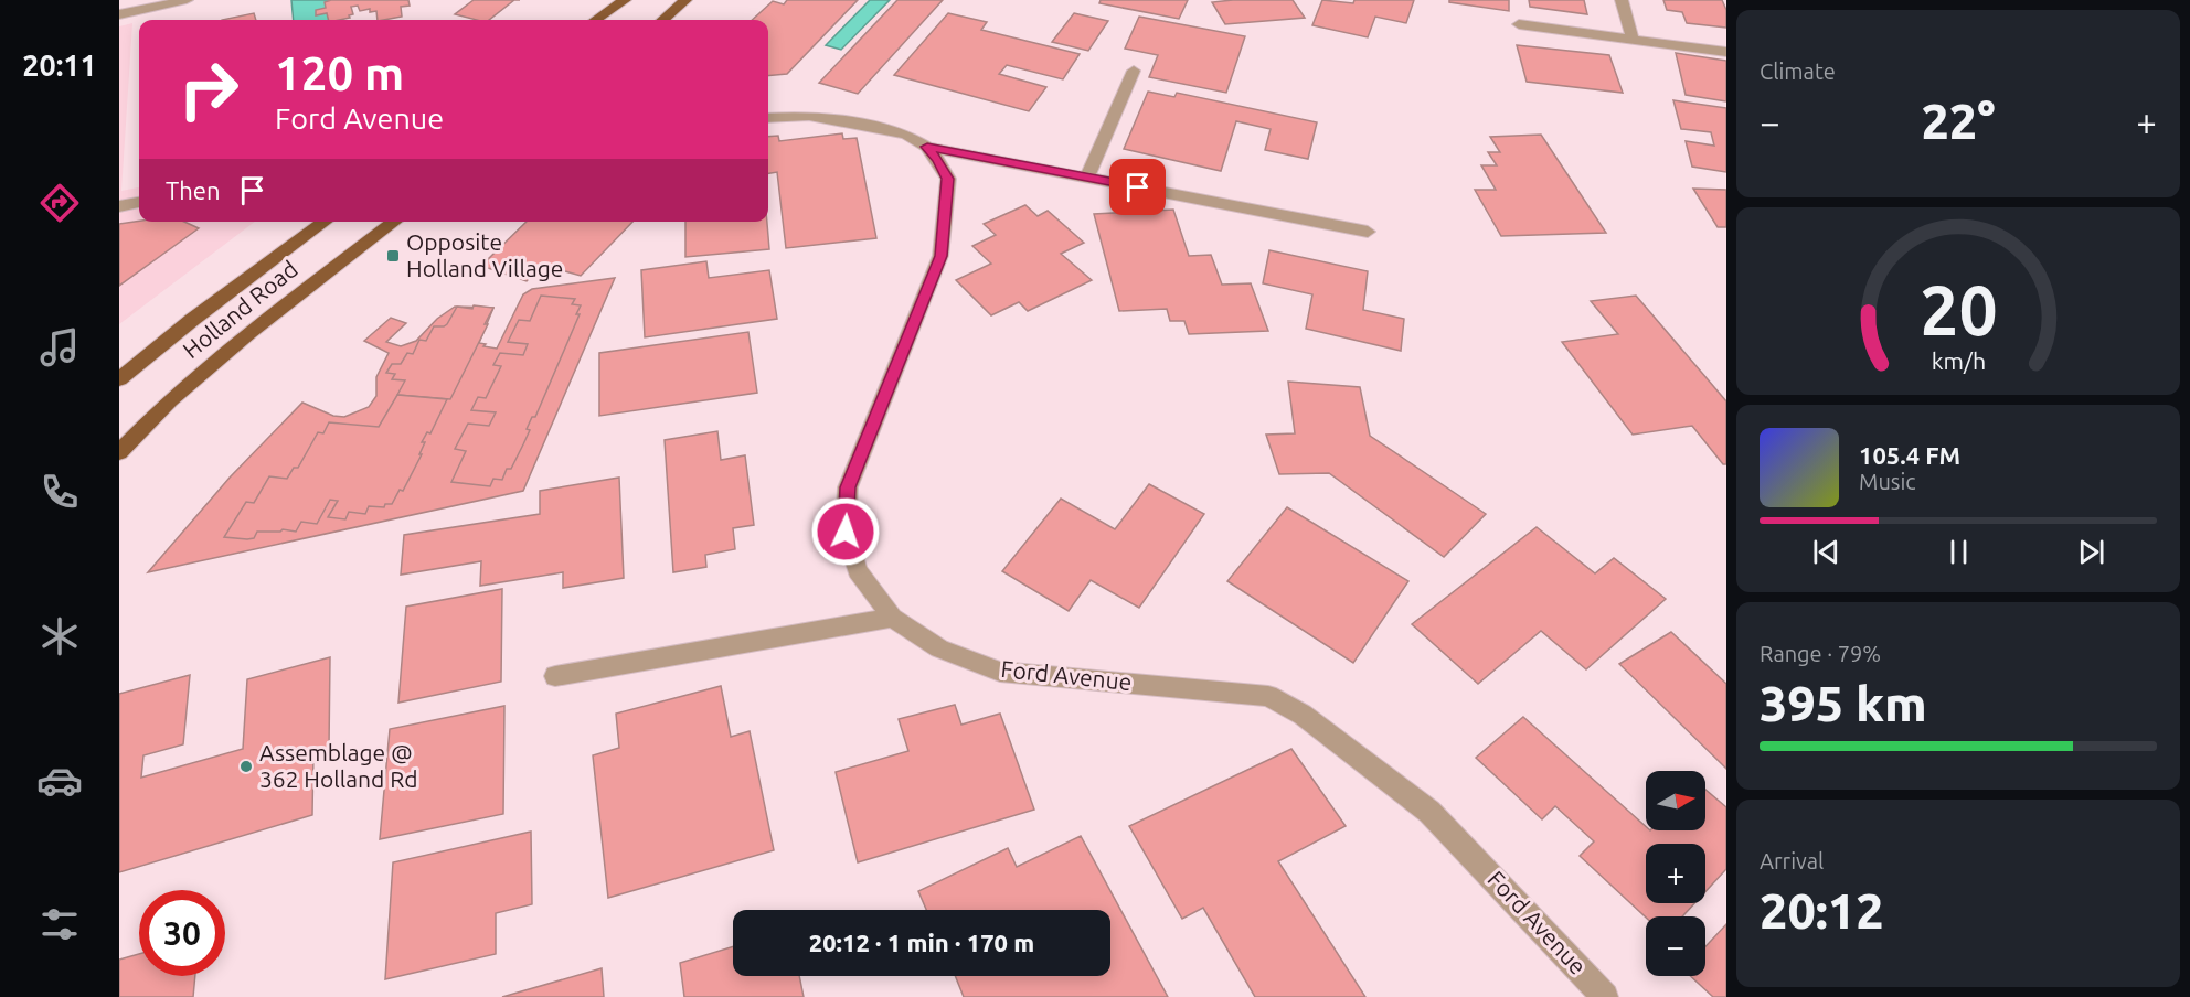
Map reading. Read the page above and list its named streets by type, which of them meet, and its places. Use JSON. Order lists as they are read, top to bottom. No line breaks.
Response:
{"streets":{"main road":["Holland Road"],"street":["Ford Avenue"]},"places":{"transit":["Opposite Holland Village"],"other":["Assemblage @ 362 Holland Rd"]},"north":"right","page":{"tabs":"20:11","tile":["Climate",["Range · 79%","395 km"],["Arrival","20:12"]],"turn":["120 m","Ford Avenue"],"heat":["−","22°","+"],"then":"Then","song":["105.4 FM","Music"],"map_buttons":["+","−"],"limit":"30","trip":"20:12 · 1 min · 170 m","gauge":["20","km/h"]}}
